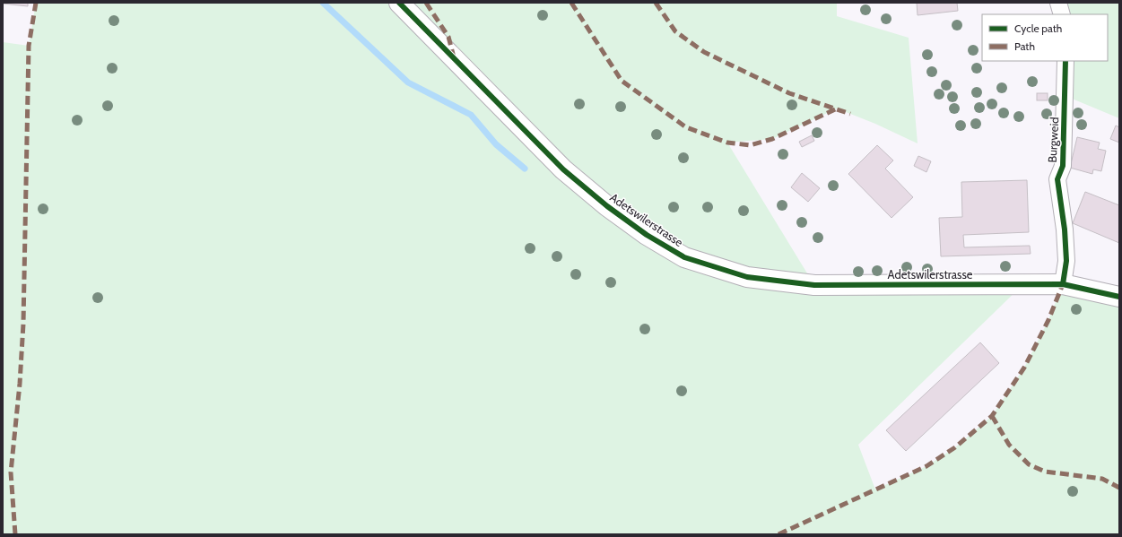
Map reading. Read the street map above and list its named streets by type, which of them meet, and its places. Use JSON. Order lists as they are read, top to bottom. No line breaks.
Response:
{"streets":{"street":["Burgweid","Adetswilerstrasse"]},"crossings":[["Burgweid","Adetswilerstrasse"]],"legend":["Cycle path","Path"]}
